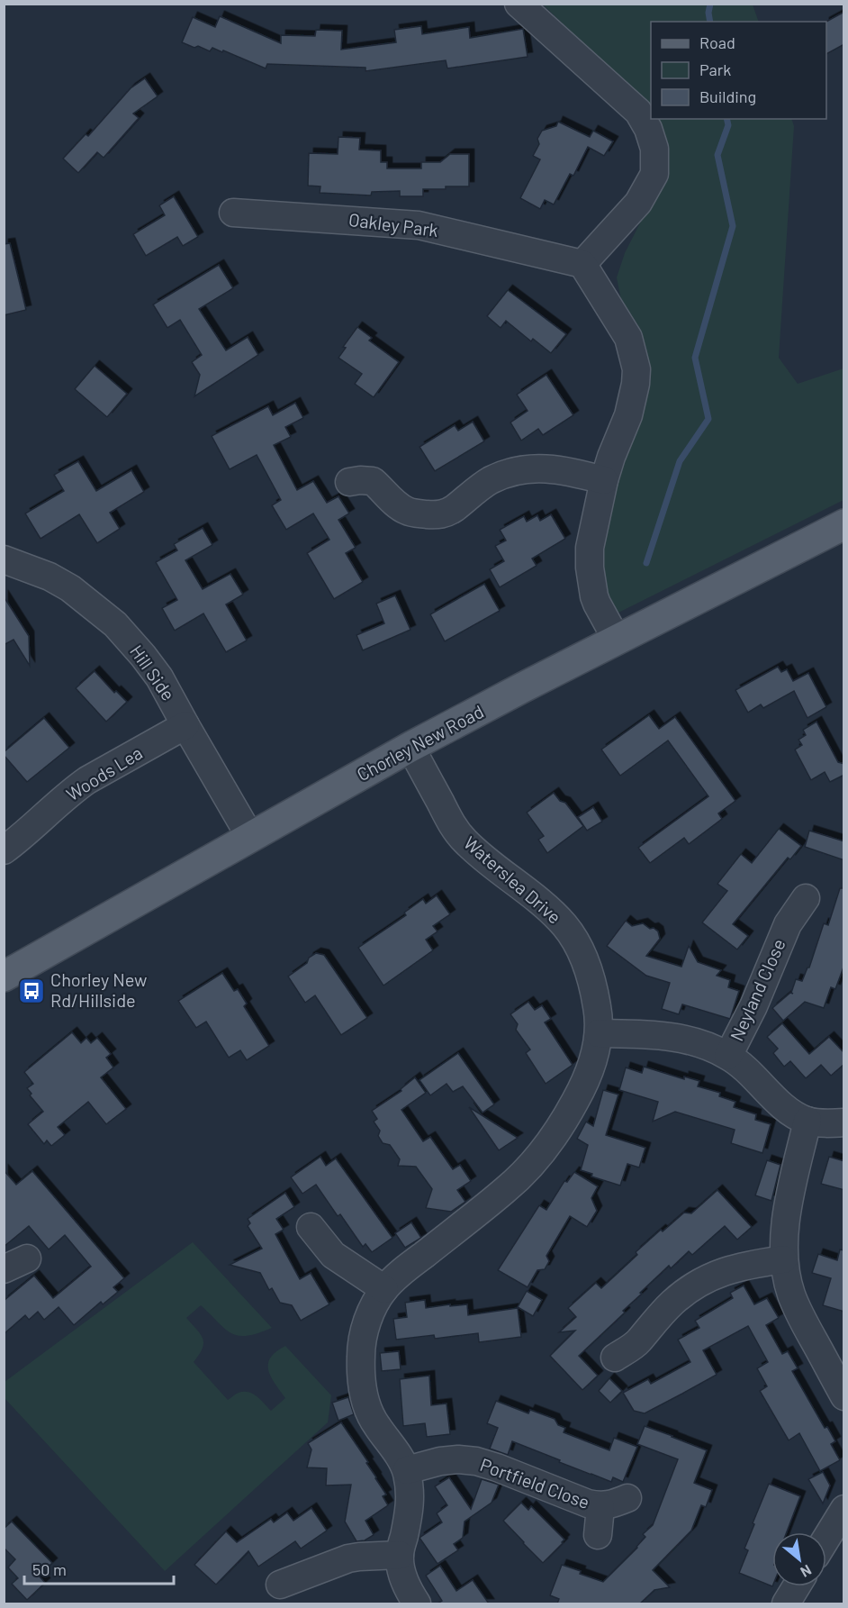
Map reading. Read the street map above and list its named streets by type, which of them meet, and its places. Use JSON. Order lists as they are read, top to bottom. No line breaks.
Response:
{"streets":{"main road":["Chorley New Road"],"street":["Oakley Park","Hill Side","Woods Lea","Waterslea Drive","Neyland Close","Portfield Close"]},"crossings":[["Hill Side","Chorley New Road"],["Hill Side","Woods Lea"],["Chorley New Road","Waterslea Drive"],["Waterslea Drive","Portfield Close"]],"places":{"bus stop":["Chorley New Rd/Hillside"]},"legend":["Road","Park","Building"],"scale_bar":"50 m","north":"bottom right"}
